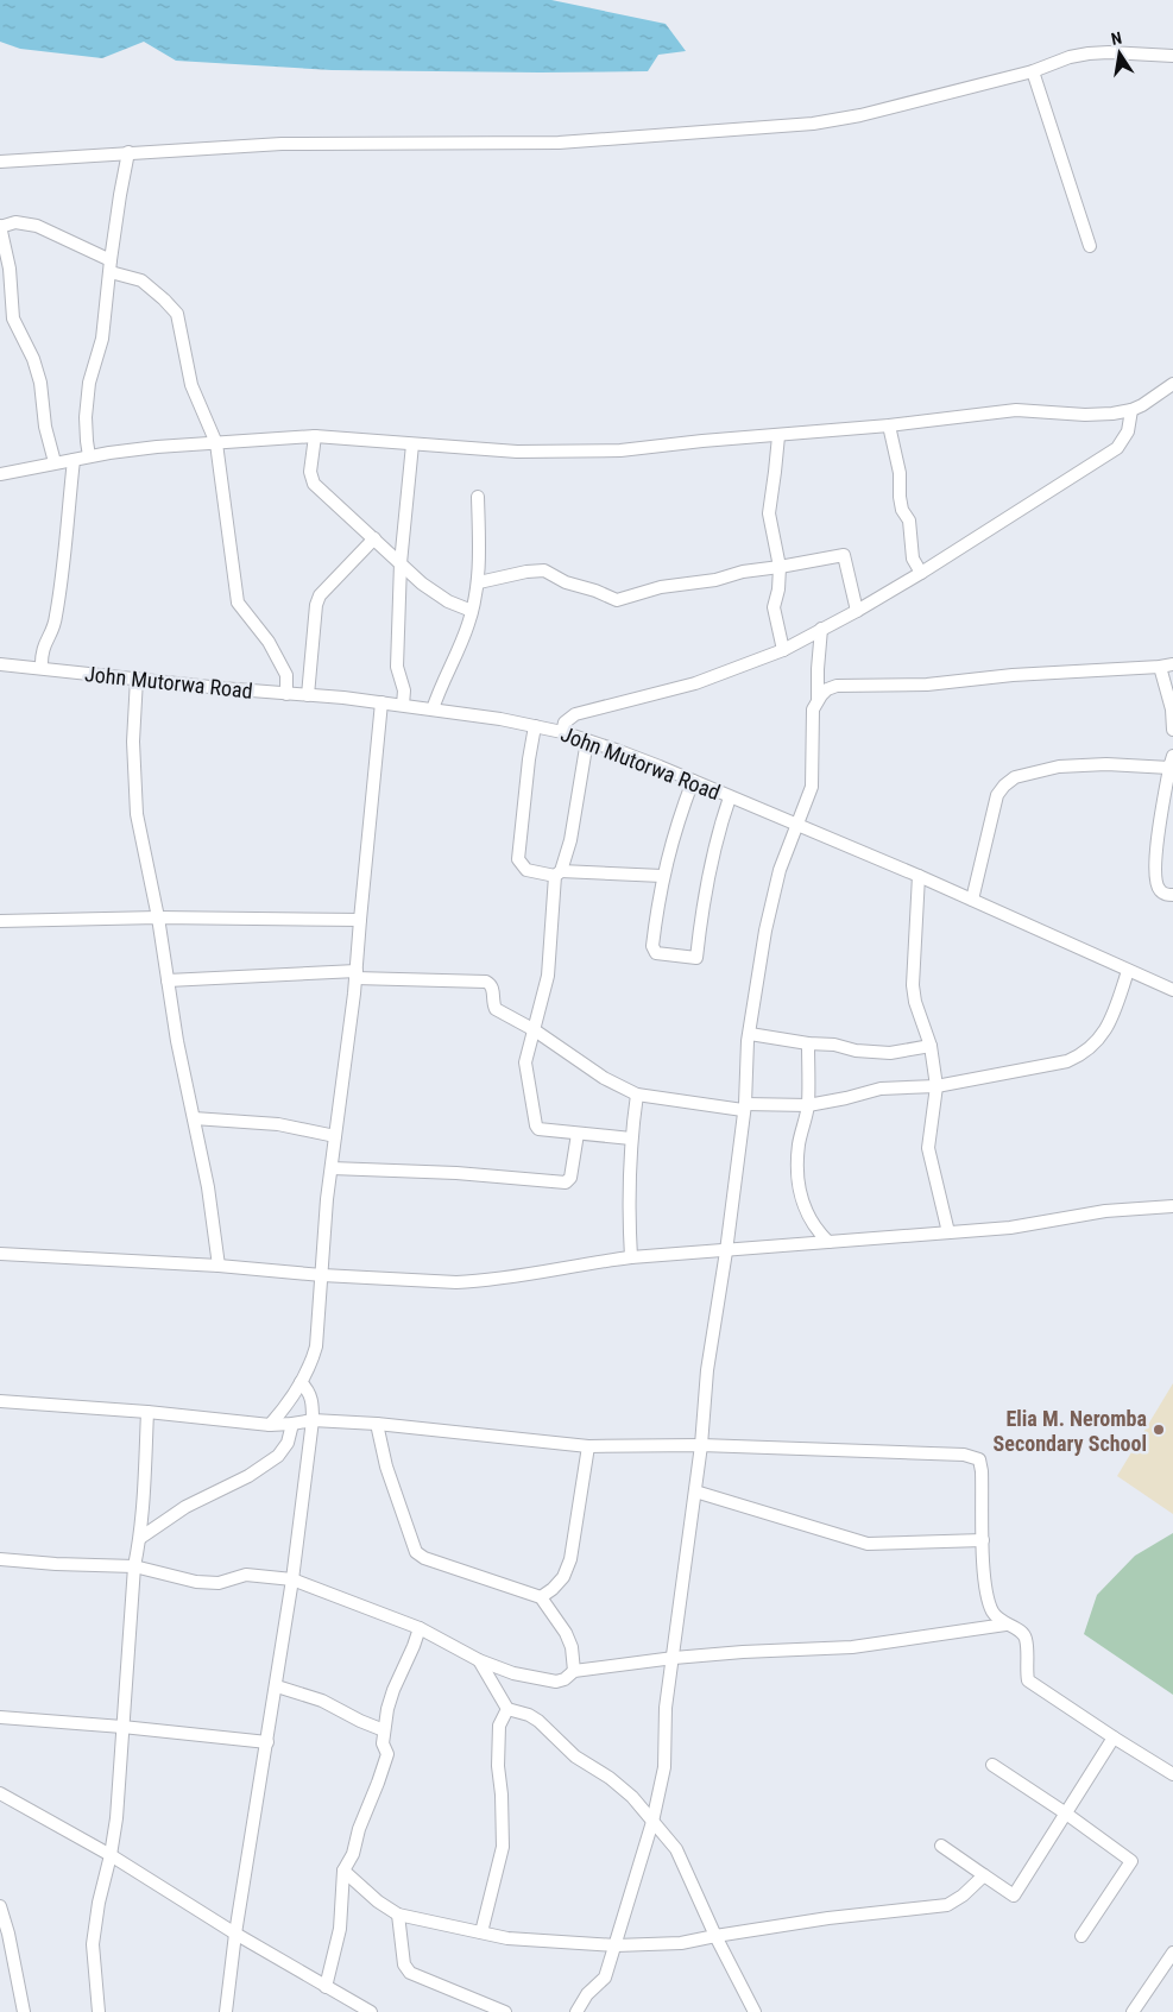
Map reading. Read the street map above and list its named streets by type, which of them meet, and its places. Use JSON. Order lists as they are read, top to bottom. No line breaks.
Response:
{"streets":{"street":["John Mutorwa Road"]},"places":["Elia M. Neromba Secondary School"],"north":"top"}
